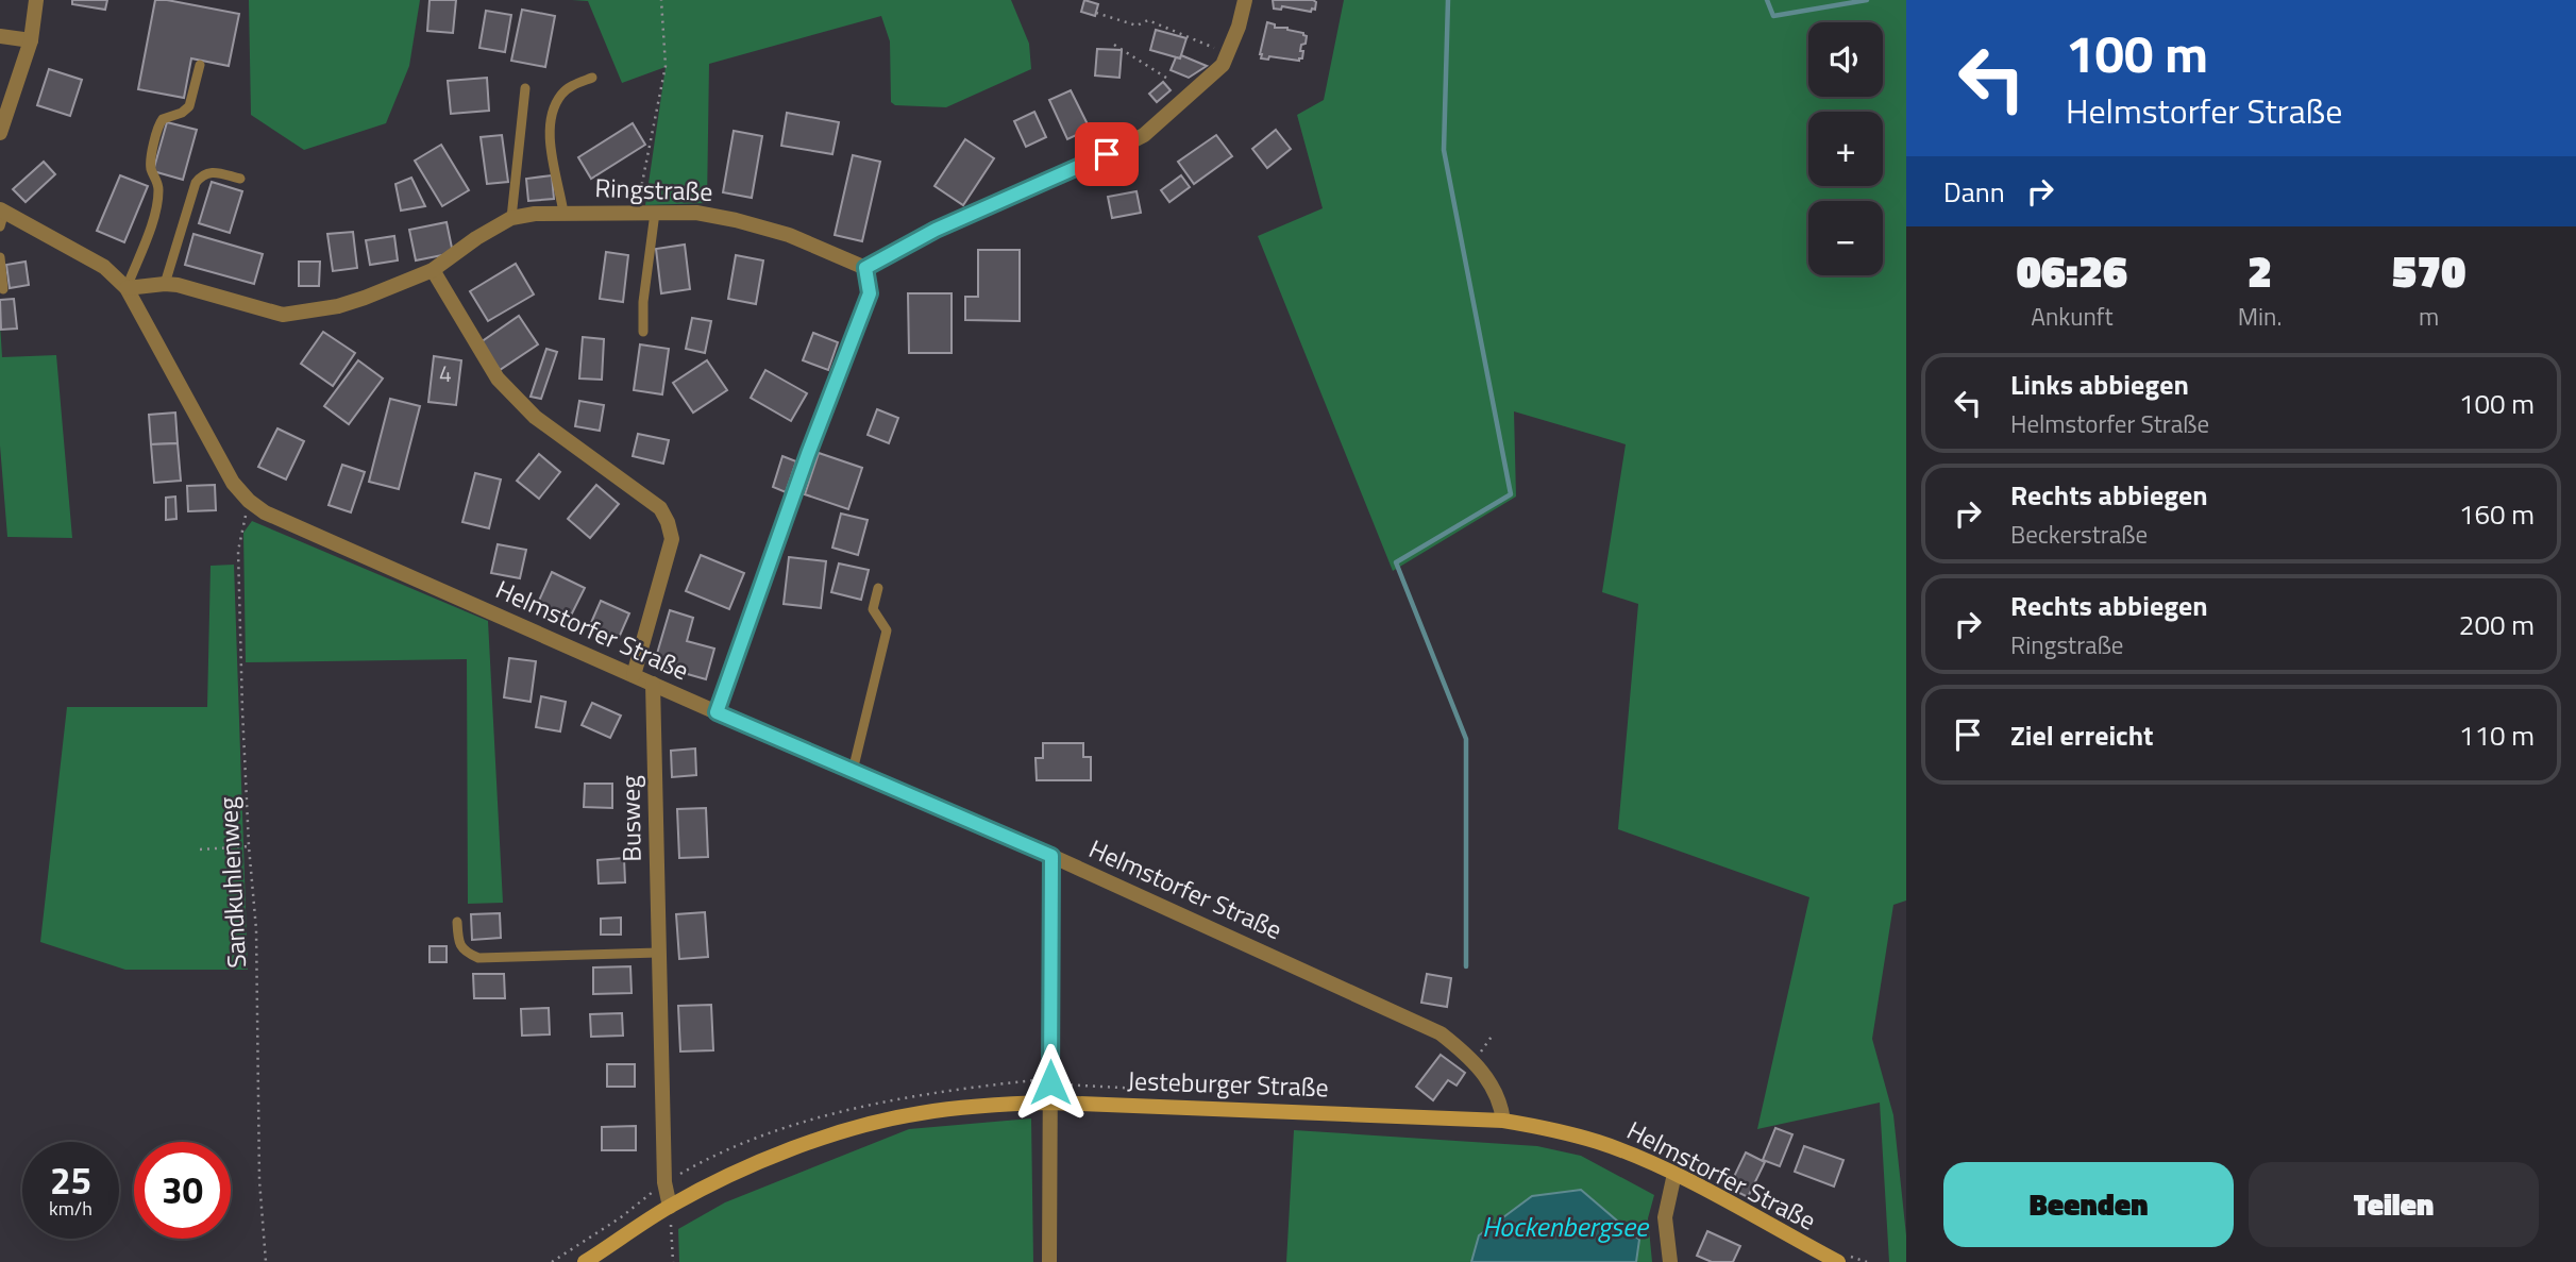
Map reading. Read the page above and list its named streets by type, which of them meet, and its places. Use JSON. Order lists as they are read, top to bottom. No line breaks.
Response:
{"streets":{"main road":["Helmstorfer Straße","Jesteburger Straße"],"street":["Ringstraße","Busweg"],"path":["Sandkuhlenweg"]},"crossings":[["Ringstraße","Helmstorfer Straße"],["Helmstorfer Straße","Busweg"],["Helmstorfer Straße","Sandkuhlenweg"],["Helmstorfer Straße","Jesteburger Straße"],["Busweg","Jesteburger Straße"]],"water":["Hockenbergsee"],"house_numbers":["4"],"page":{"turn":["100 m","Helmstorfer Straße"],"map_buttons":["+","−"],"then":"Dann","eta":["06:26","Ankunft","2","Min.","570","m"],"list":[{"name":"Links abbiegen","note":"Helmstorfer Straße","value":"100 m"},{"name":"Rechts abbiegen","note":"Beckerstraße","value":"160 m"},{"name":"Rechts abbiegen","note":"Ringstraße","value":"200 m"},{"name":"Ziel erreicht","value":"110 m"}],"speed":"25 km/h","limit":"30","buttons":["Beenden","Teilen"]}}
